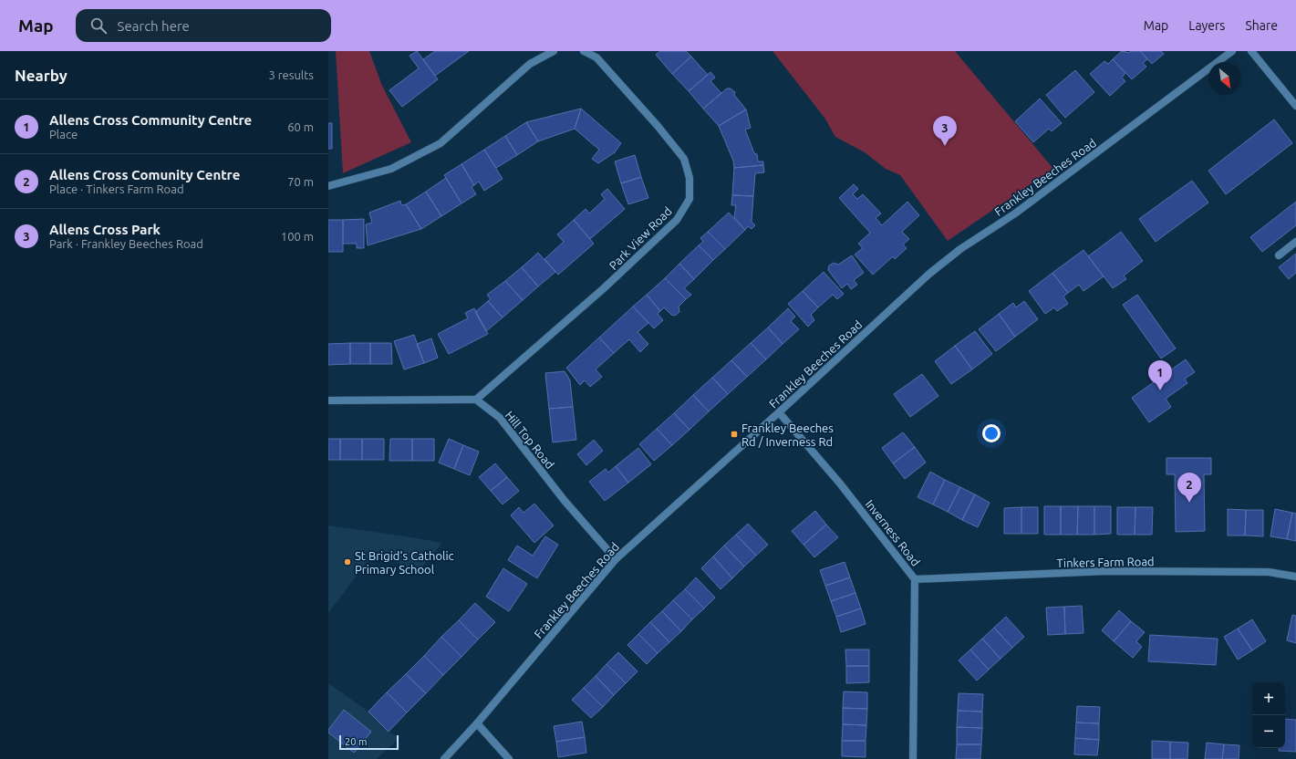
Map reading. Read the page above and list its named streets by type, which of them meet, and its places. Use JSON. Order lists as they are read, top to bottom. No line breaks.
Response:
{"streets":{"street":["Frankley Beeches Road","Park View Road","Hill Top Road","Inverness Road","Tinkers Farm Road"]},"crossings":[["Frankley Beeches Road","Hill Top Road"],["Frankley Beeches Road","Inverness Road"],["Park View Road","Hill Top Road"],["Inverness Road","Tinkers Farm Road"]],"places":{"transit":["Frankley Beeches Rd / Inverness Rd"],"other":["St Brigid's Catholic Primary School"]},"scale_bar":"20 m","north":"bottom right","page":{"header":"Map","search":"Search here","nav":["Map","Layers","Share"],"heading":["Nearby","3 results"],"list":[{"mark":"1","name":"Allens Cross Community Centre","note":"Place","value":"60 m"},{"mark":"2","name":"Allens Cross Comunity Centre","note":"Place · Tinkers Farm Road","value":"70 m"},{"mark":"3","name":"Allens Cross Park","note":"Park · Frankley Beeches Road","value":"100 m"}],"pins":["3","1","2"],"map_buttons":["+","−"],"scale":"20 m"}}
